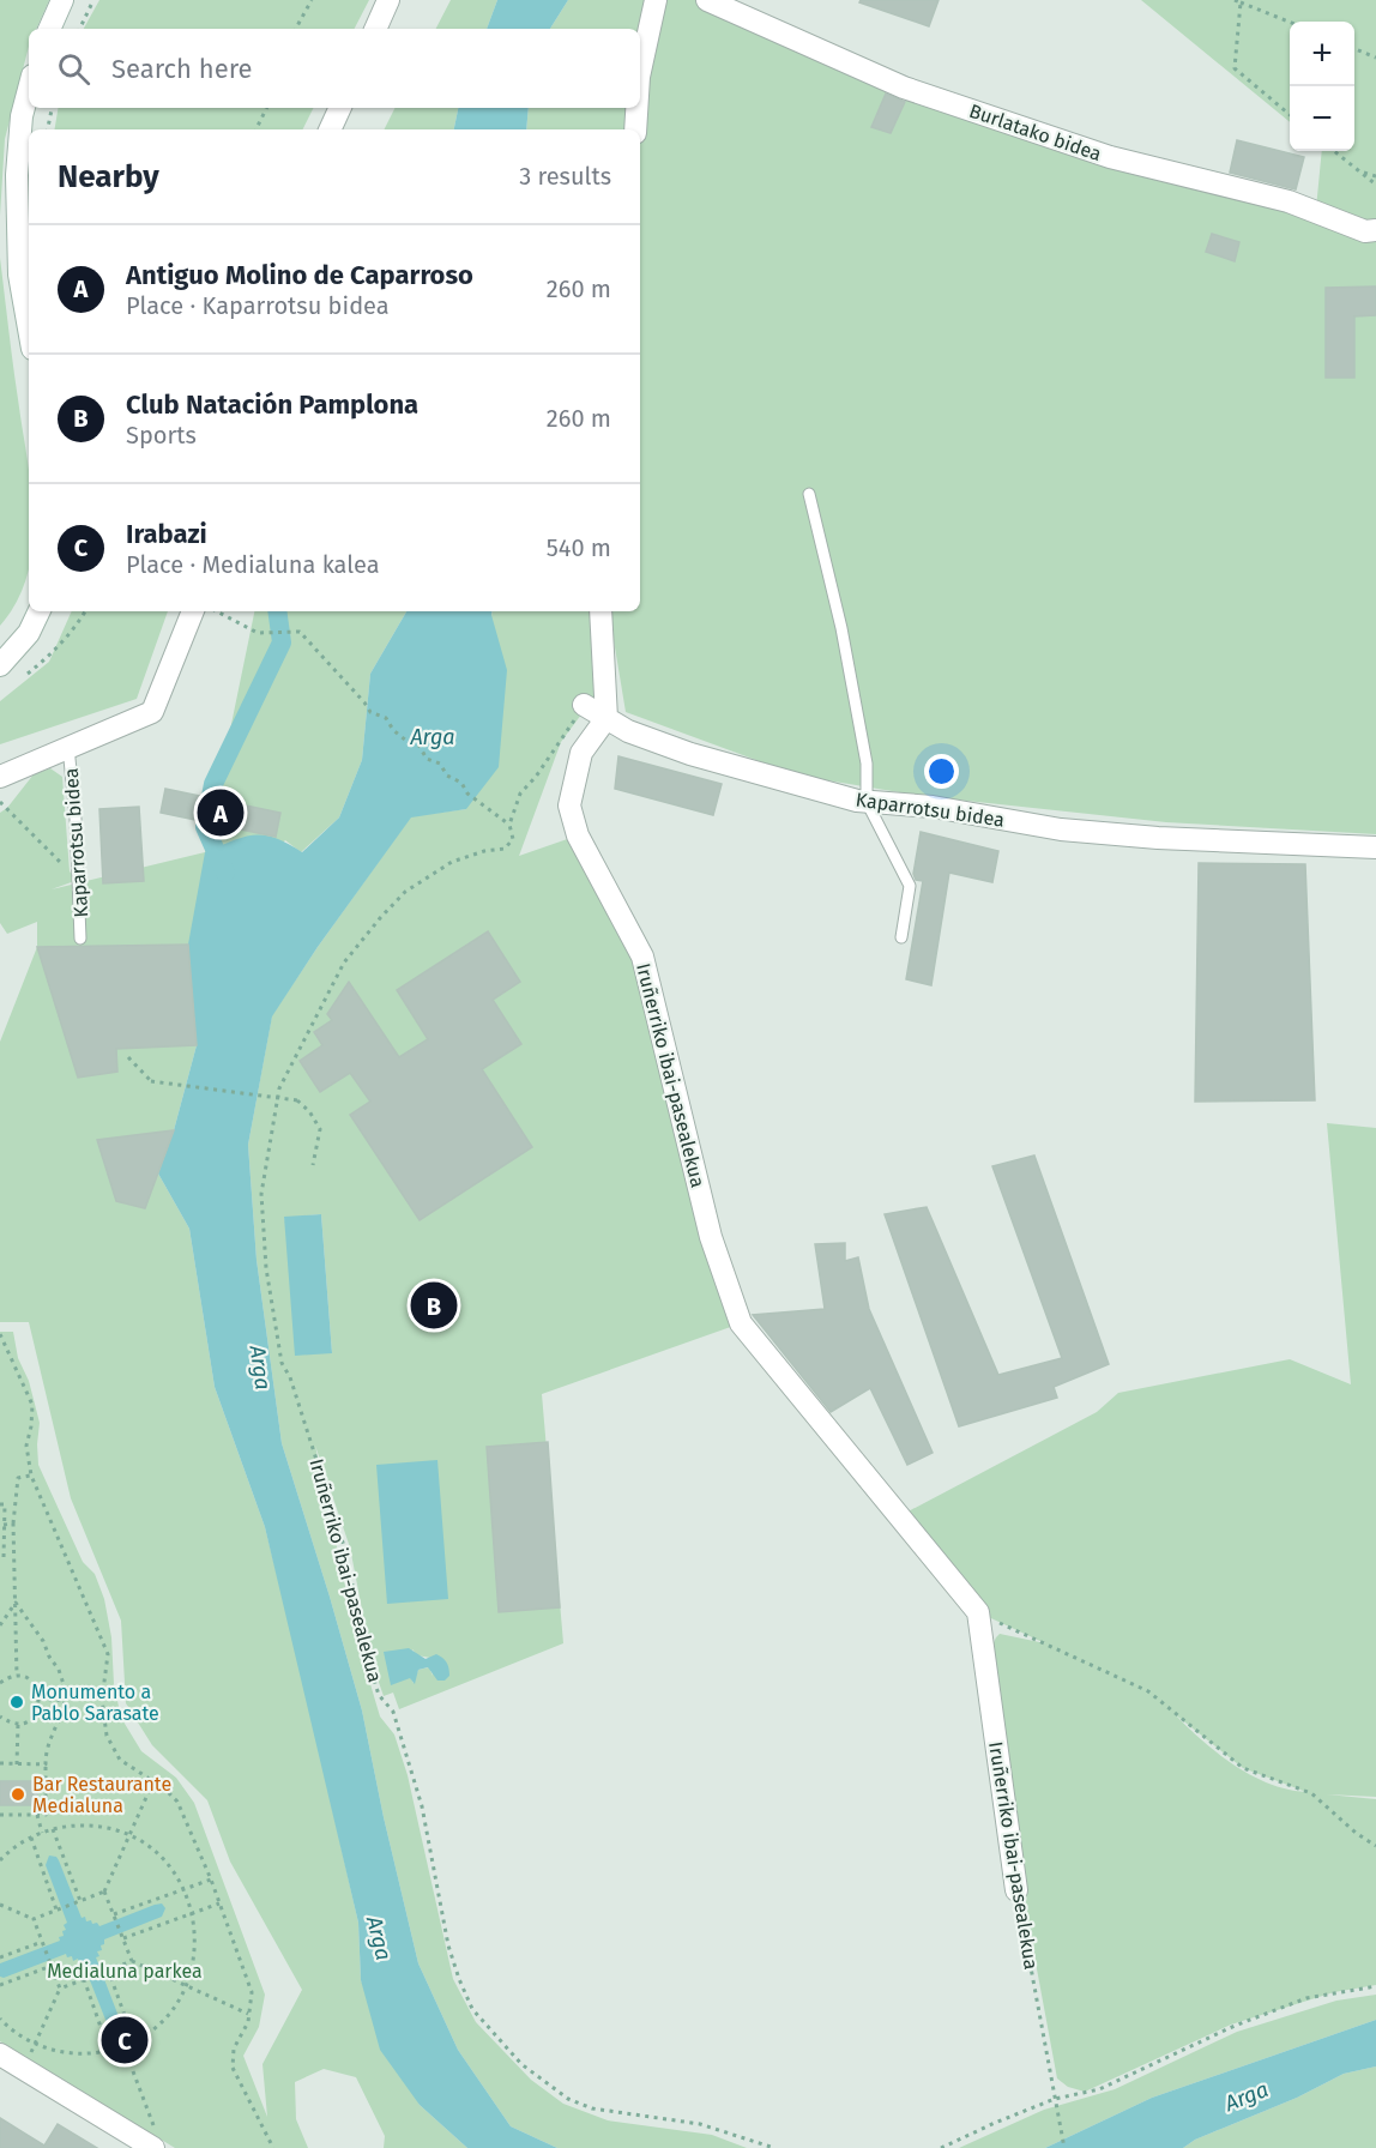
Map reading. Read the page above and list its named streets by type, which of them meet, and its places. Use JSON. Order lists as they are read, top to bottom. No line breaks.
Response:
{"streets":{"street":["Burlatako bidea","Kaparrotsu bidea","Iruñerriko ibai-pasealekua"]},"crossings":[["Kaparrotsu bidea","Iruñerriko ibai-pasealekua"]],"water":["Arga"],"parks":["Medialuna parkea"],"places":["Monumento a Pablo Sarasate","Bar Restaurante Medialuna"],"page":{"map_buttons":["+","−"],"search":"Search here","heading":["Nearby","3 results"],"list":[{"mark":"A","name":"Antiguo Molino de Caparroso","note":"Place · Kaparrotsu bidea","value":"260 m"},{"mark":"B","name":"Club Natación Pamplona","note":"Sports","value":"260 m"},{"mark":"C","name":"Irabazi","note":"Place · Medialuna kalea","value":"540 m"}],"pins":["A","B","C"]}}
